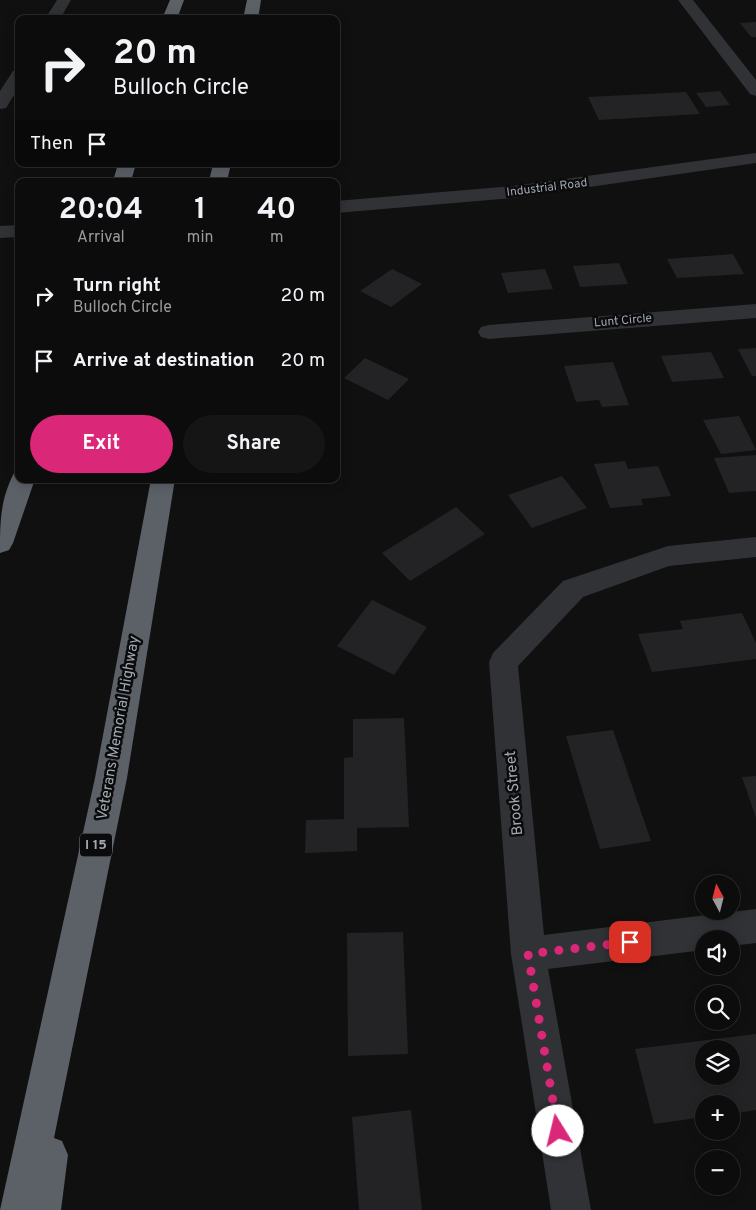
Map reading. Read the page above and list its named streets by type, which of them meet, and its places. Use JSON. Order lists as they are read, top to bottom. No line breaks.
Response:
{"streets":{"highway":["Veterans Memorial Highway","I 15"],"street":["Industrial Road","Lunt Circle","Brook Street"]},"north":"top","page":{"turn":["20 m","Bulloch Circle"],"then":"Then","eta":["20:04","Arrival","1","min","40","m"],"list":[{"name":"Turn right","note":"Bulloch Circle","value":"20 m"},{"name":"Arrive at destination","value":"20 m"}],"buttons":["Exit","Share"],"map_buttons":["+","−"]}}
